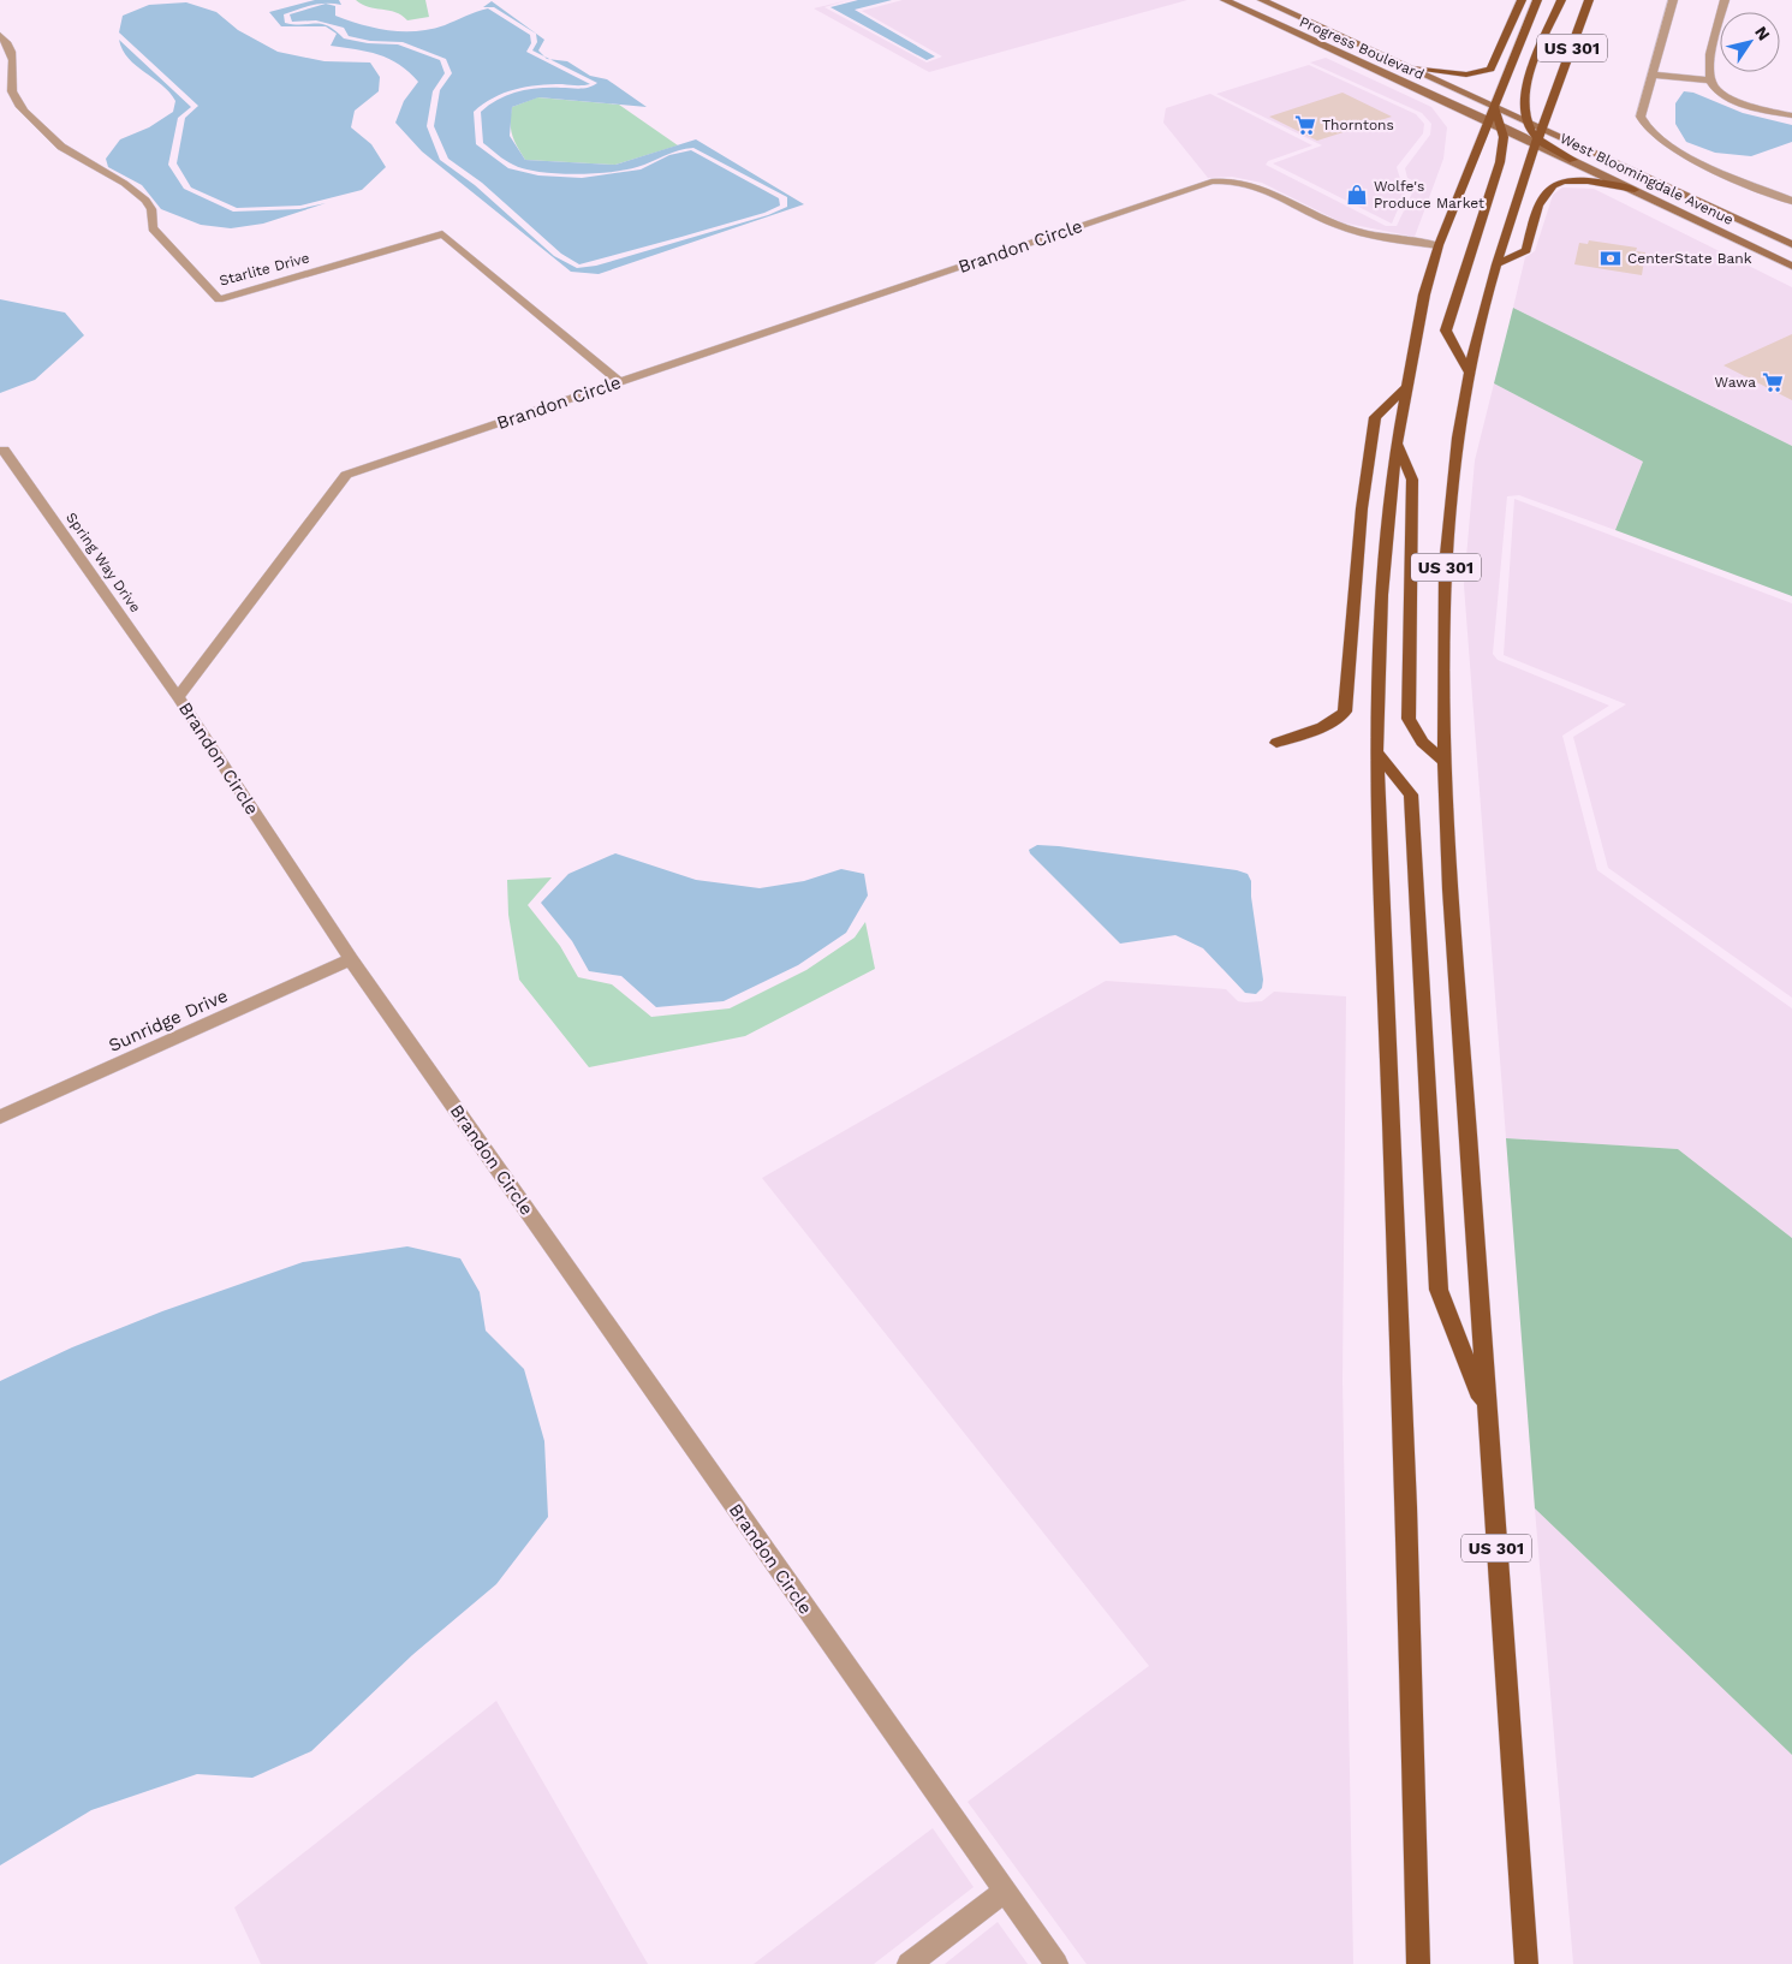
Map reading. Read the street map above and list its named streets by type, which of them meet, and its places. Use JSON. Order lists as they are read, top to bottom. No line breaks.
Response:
{"streets":{"main road":["Progress Boulevard","US 301","West Bloomingdale Avenue"],"street":["Brandon Circle","Starlite Drive","Spring Way Drive","Sunridge Drive"]},"crossings":[["Progress Boulevard","US 301"],["Progress Boulevard","West Bloomingdale Avenue"],["US 301","West Bloomingdale Avenue"],["US 301","Brandon Circle"],["Brandon Circle","Starlite Drive"],["Brandon Circle","Spring Way Drive"],["Brandon Circle","Sunridge Drive"]],"places":{"supermarket":["Thorntons","Wawa"],"shop":["Wolfe's Produce Market"],"bank":["CenterState Bank"]},"north":"top right"}
